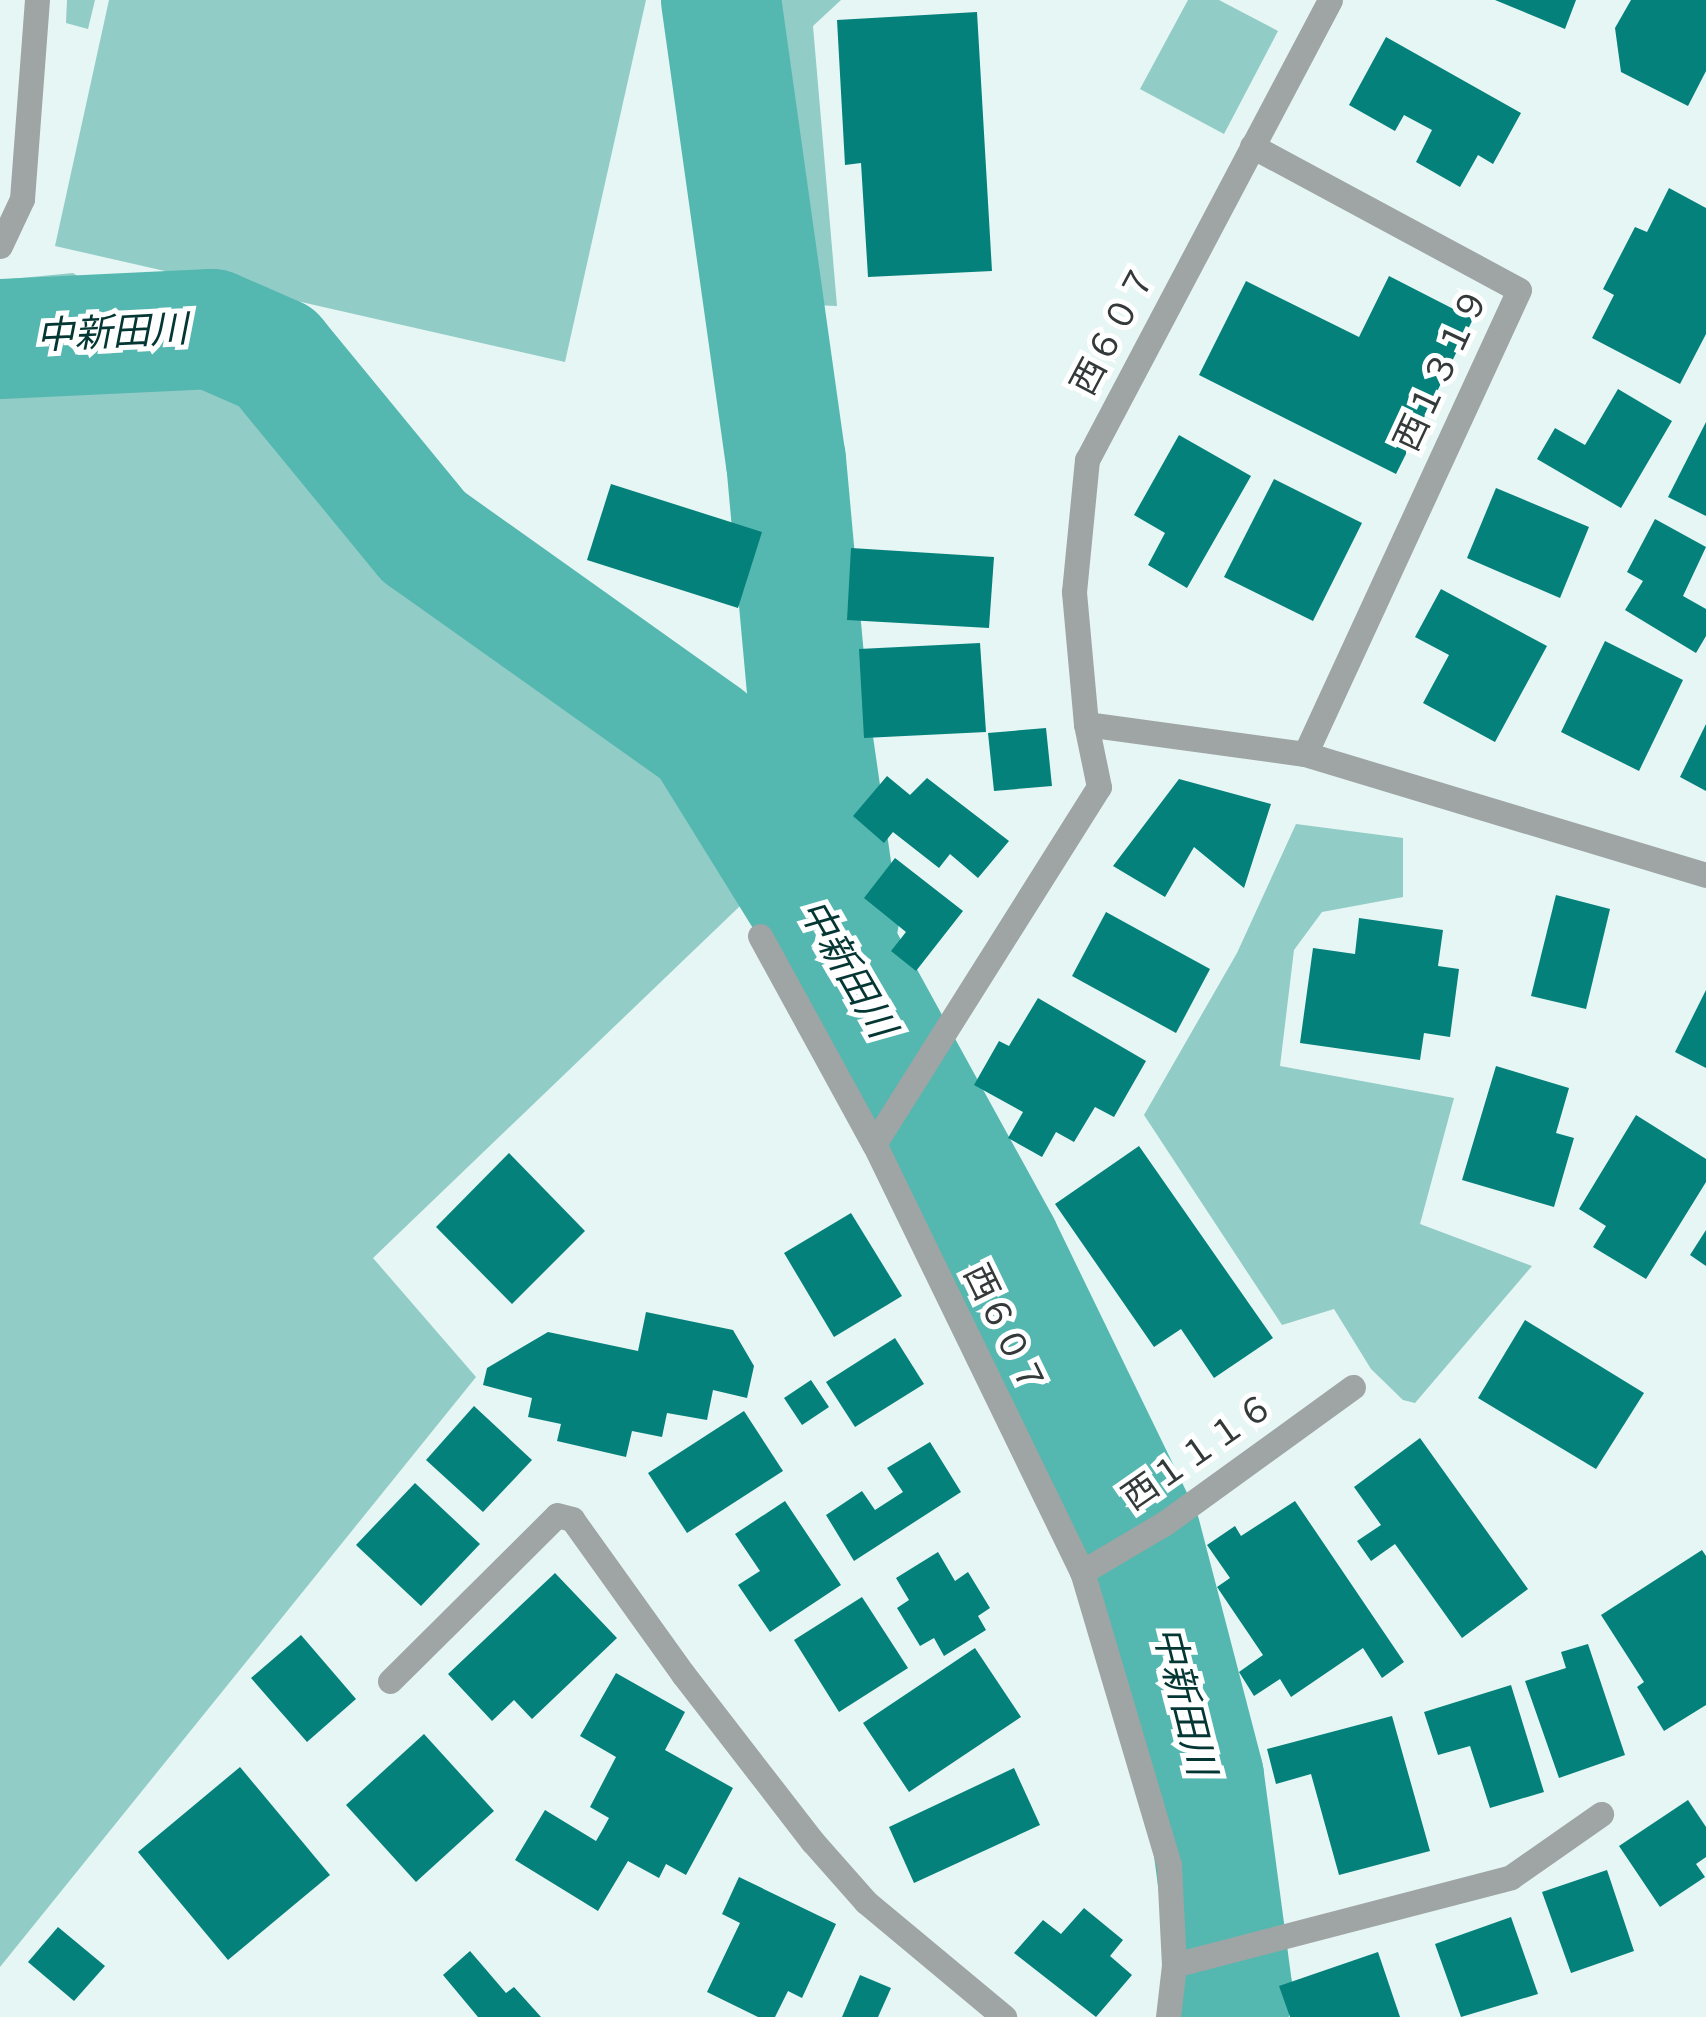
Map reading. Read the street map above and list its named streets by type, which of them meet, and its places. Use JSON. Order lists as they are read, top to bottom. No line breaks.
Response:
{"streets":{"street":["西６０７","西１３１９","西１１１６"]},"crossings":[["西６０７","西１３１９"],["西６０７","西１１１６"]],"water":["中新田川"]}
